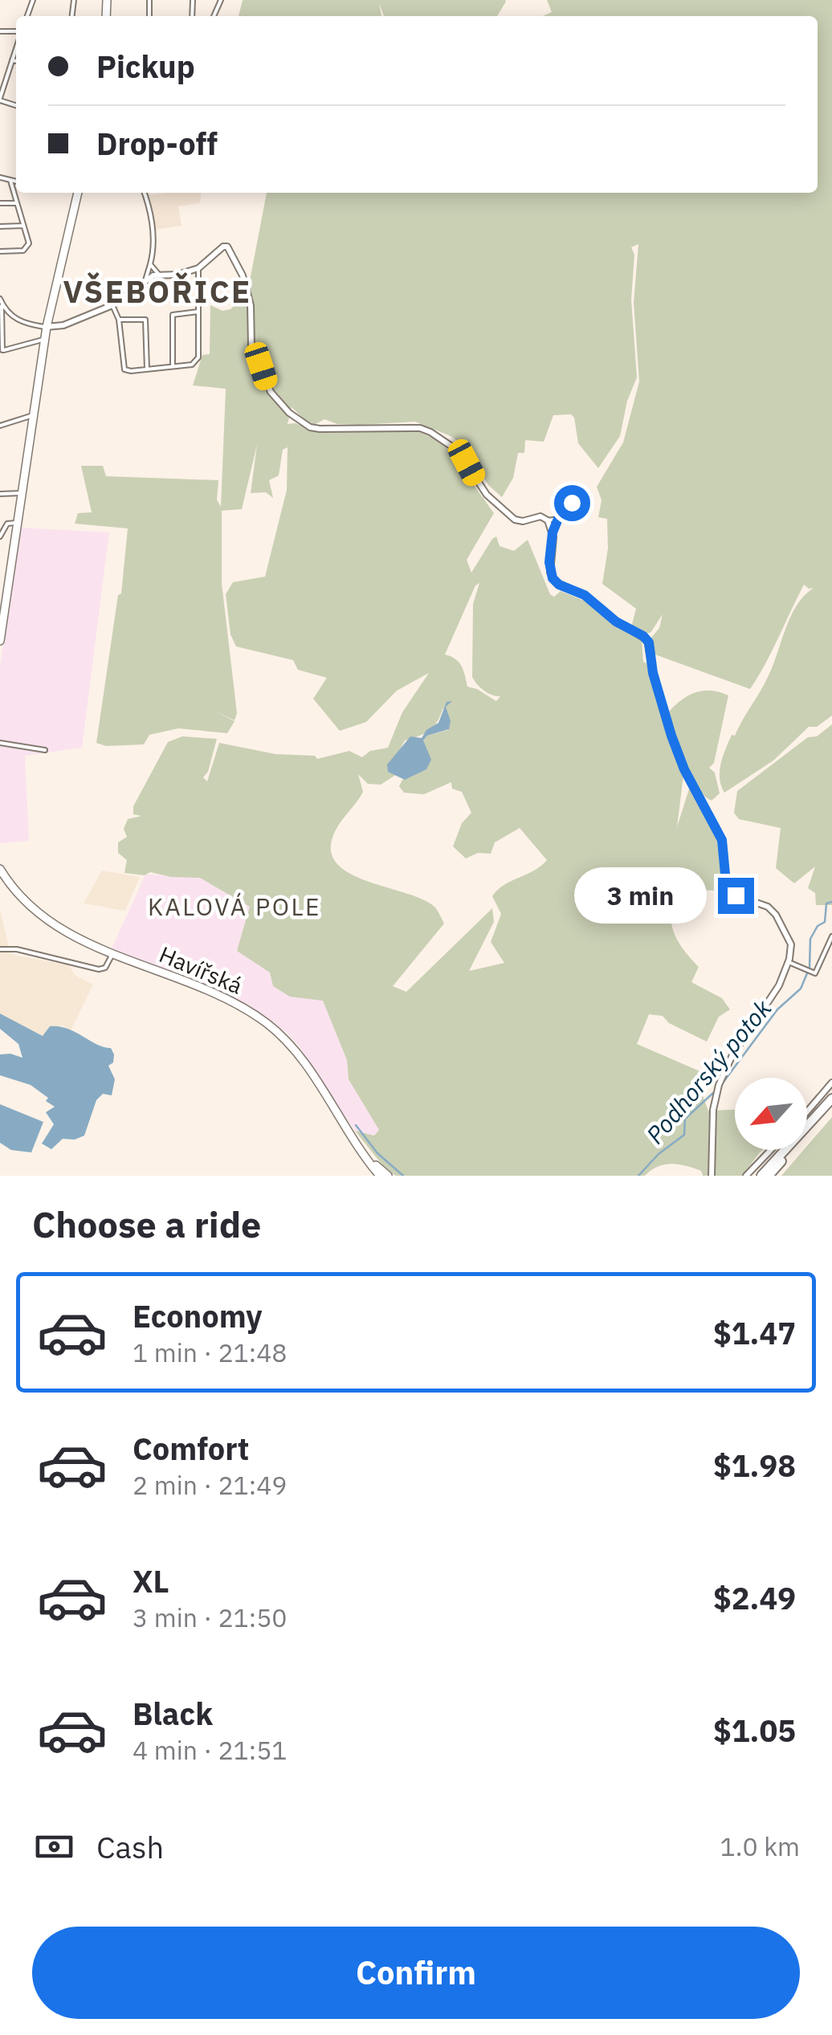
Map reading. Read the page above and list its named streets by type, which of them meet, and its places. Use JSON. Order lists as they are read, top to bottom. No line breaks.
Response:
{"streets":{"main road":["Havířská"]},"districts":["VŠEBOŘICE","KALOVÁ POLE"],"water":["Podhorský potok"],"north":"bottom left","page":{"banner":["Pickup","Drop-off"],"bubble":"3 min","heading":"Choose a ride","list":[{"name":"Economy","note":"1 min · 21:48","value":"$1.47"},{"name":"Comfort","note":"2 min · 21:49","value":"$1.98"},{"name":"XL","note":"3 min · 21:50","value":"$2.49"},{"name":"Black","note":"4 min · 21:51","value":"$1.05"}],"pay":["Cash","1.0 km"],"buttons":"Confirm"}}
